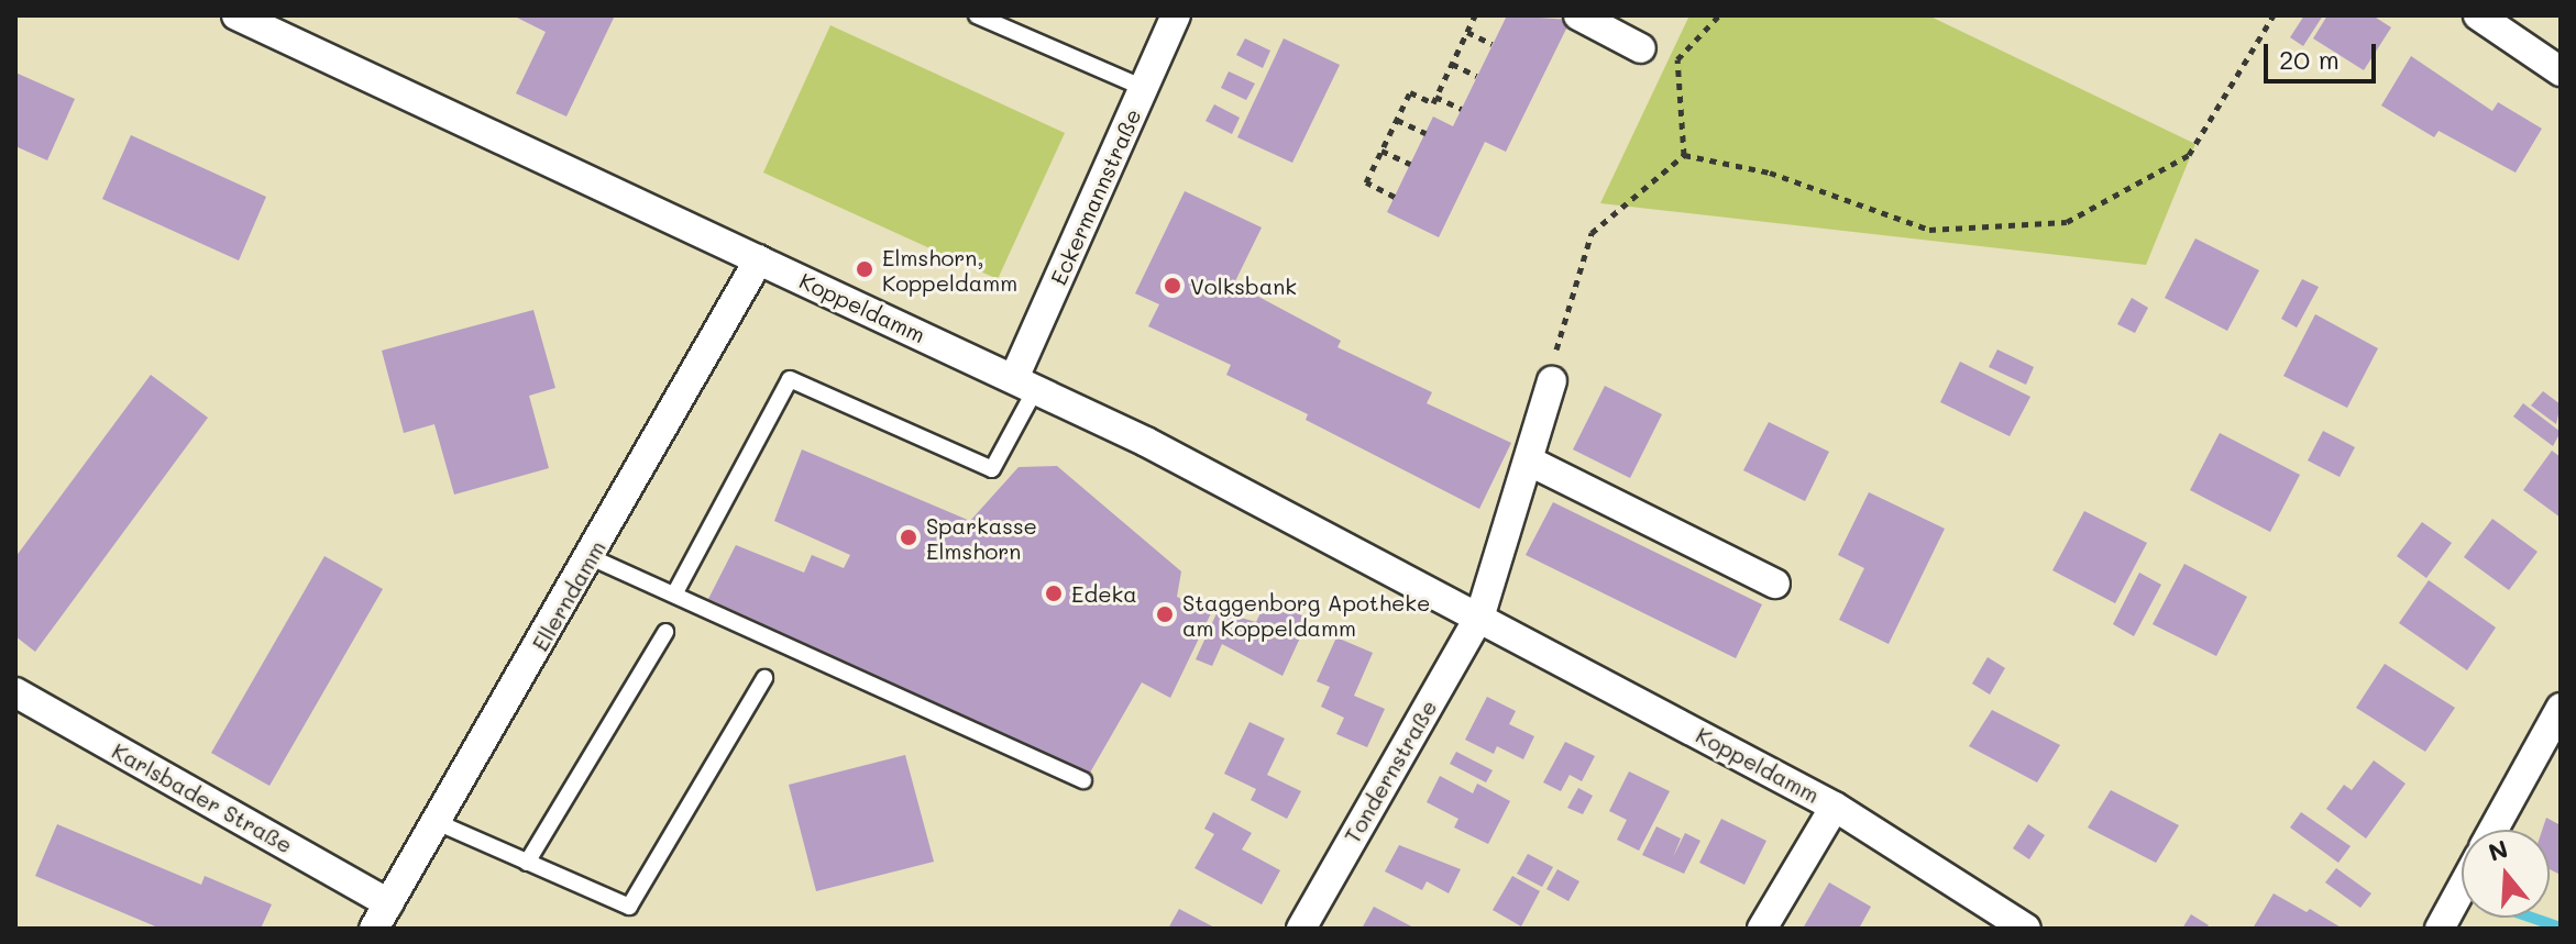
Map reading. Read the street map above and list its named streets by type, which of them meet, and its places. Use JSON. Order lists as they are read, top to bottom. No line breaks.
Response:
{"streets":{"street":["Eckermannstraße","Koppeldamm","Ellerndamm","Tondernstraße","Karlsbader Straße"]},"crossings":[["Eckermannstraße","Koppeldamm"],["Koppeldamm","Ellerndamm"],["Koppeldamm","Tondernstraße"],["Ellerndamm","Karlsbader Straße"]],"places":["Elmshorn, Koppeldamm","Volksbank","Sparkasse Elmshorn","Edeka","Staggenborg Apotheke am Koppeldamm"],"scale_bar":"20 m","north":"top"}
